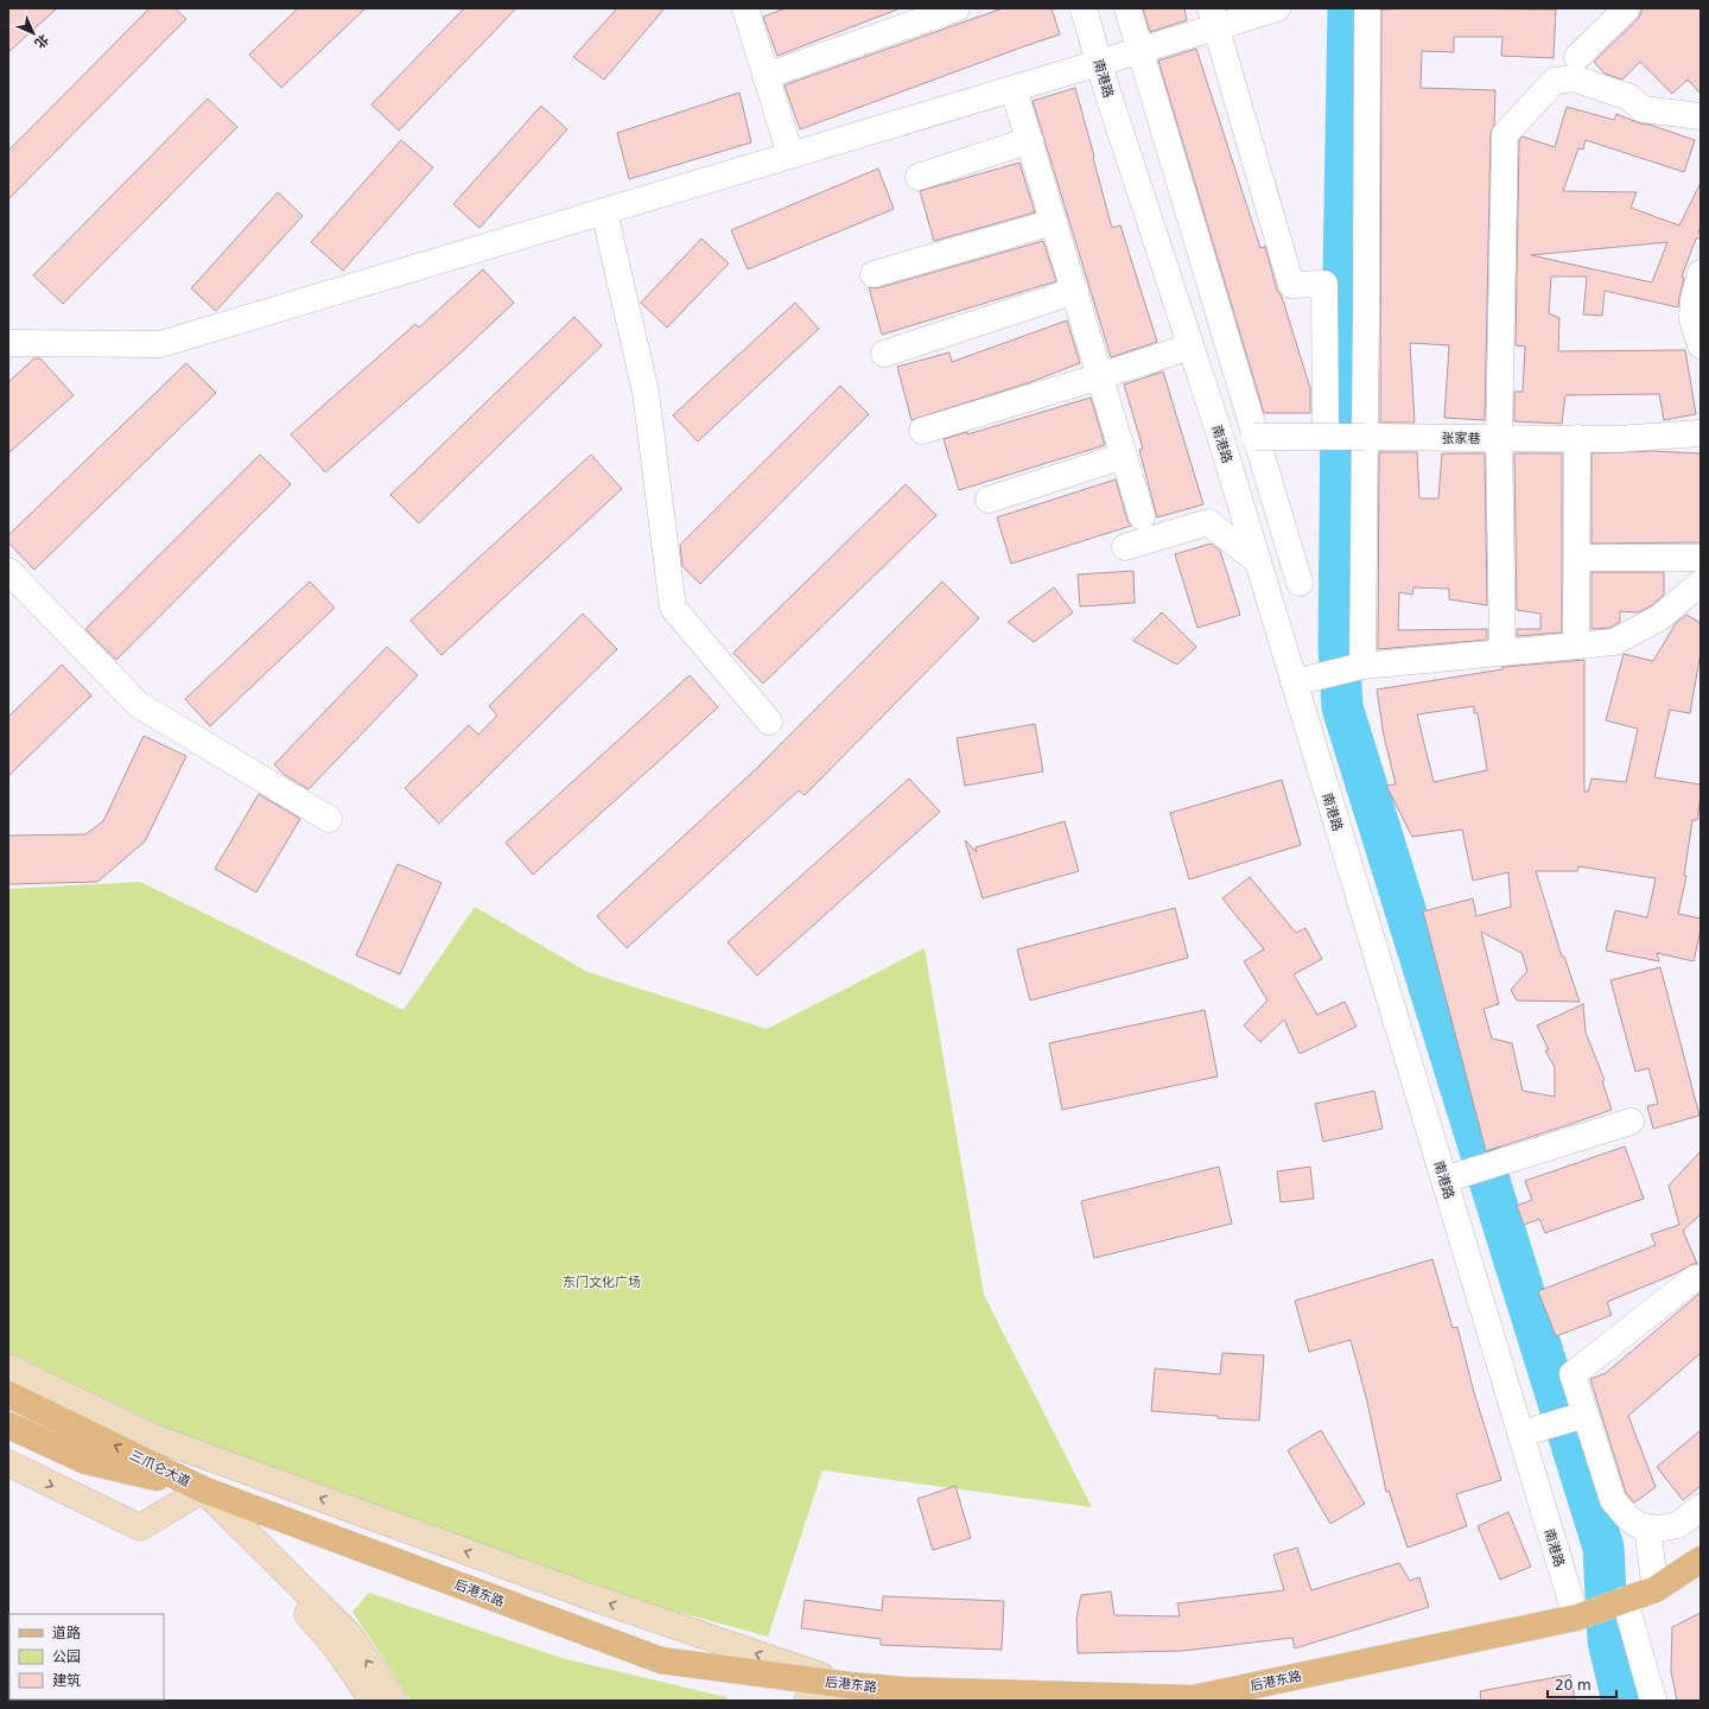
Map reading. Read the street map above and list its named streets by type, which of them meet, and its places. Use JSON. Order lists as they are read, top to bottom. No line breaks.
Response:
{"streets":{"main road":["三爪仑大道","后港东路"],"street":["南港路","张家巷"]},"crossings":[["南港路","张家巷"],["南港路","后港东路"],["三爪仑大道","后港东路"]],"parks":["东门文化广场"],"legend":["道路","公园","建筑"],"scale_bar":"20 m","north":"bottom right"}
